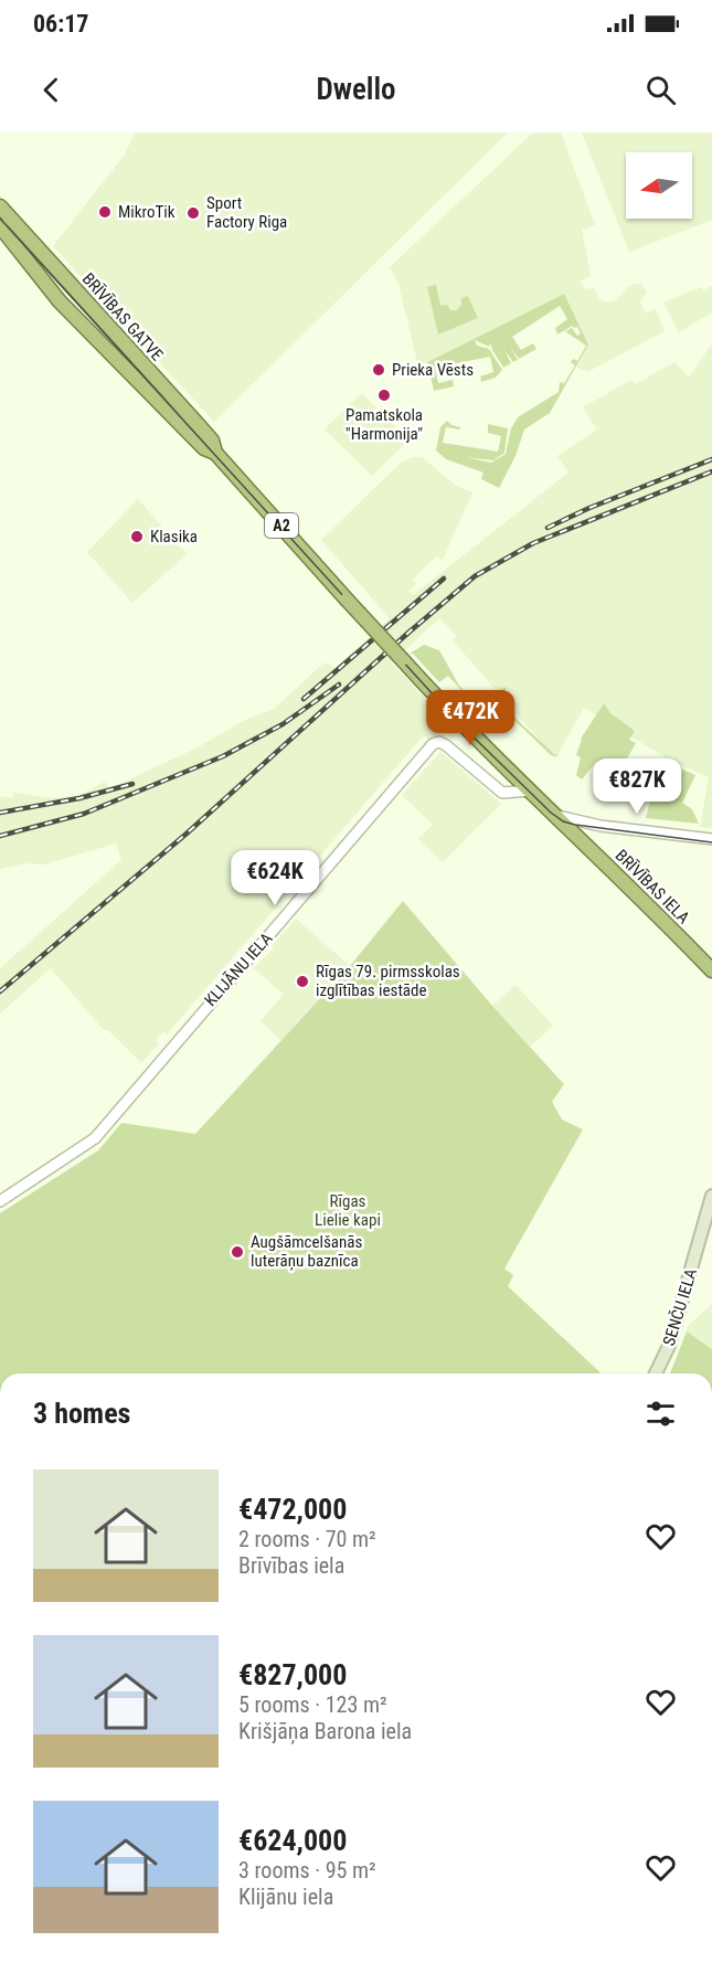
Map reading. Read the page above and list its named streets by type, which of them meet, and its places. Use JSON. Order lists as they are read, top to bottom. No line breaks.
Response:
{"streets":{"highway":["BRĪVĪBAS GATVE","A2","BRĪVĪBAS IELA"],"main road":["SENČU IELA"],"street":["KLIJĀNU IELA"]},"crossings":[["BRĪVĪBAS GATVE","BRĪVĪBAS IELA"],["BRĪVĪBAS IELA","KLIJĀNU IELA"]],"parks":["Rīgas Lielie kapi"],"places":["MikroTik","Sport Factory Riga","Prieka Vēsts","Pamatskola \"Harmonija\"","Klasika","Rīgas 79. pirmsskolas izglītības iestāde","Augšāmcelšanās luterāņu baznīca"],"north":"left","page":{"status":"06:17","header":"Dwello","price":["€472K","€827K","€624K"],"heading":"3 homes","list":[{"name":"€472,000","note":"2 rooms · 70 m² · Brīvības iela"},{"name":"€827,000","note":"5 rooms · 123 m² · Krišjāņa Barona iela"},{"name":"€624,000","note":"3 rooms · 95 m² · Klijānu iela"}]}}
